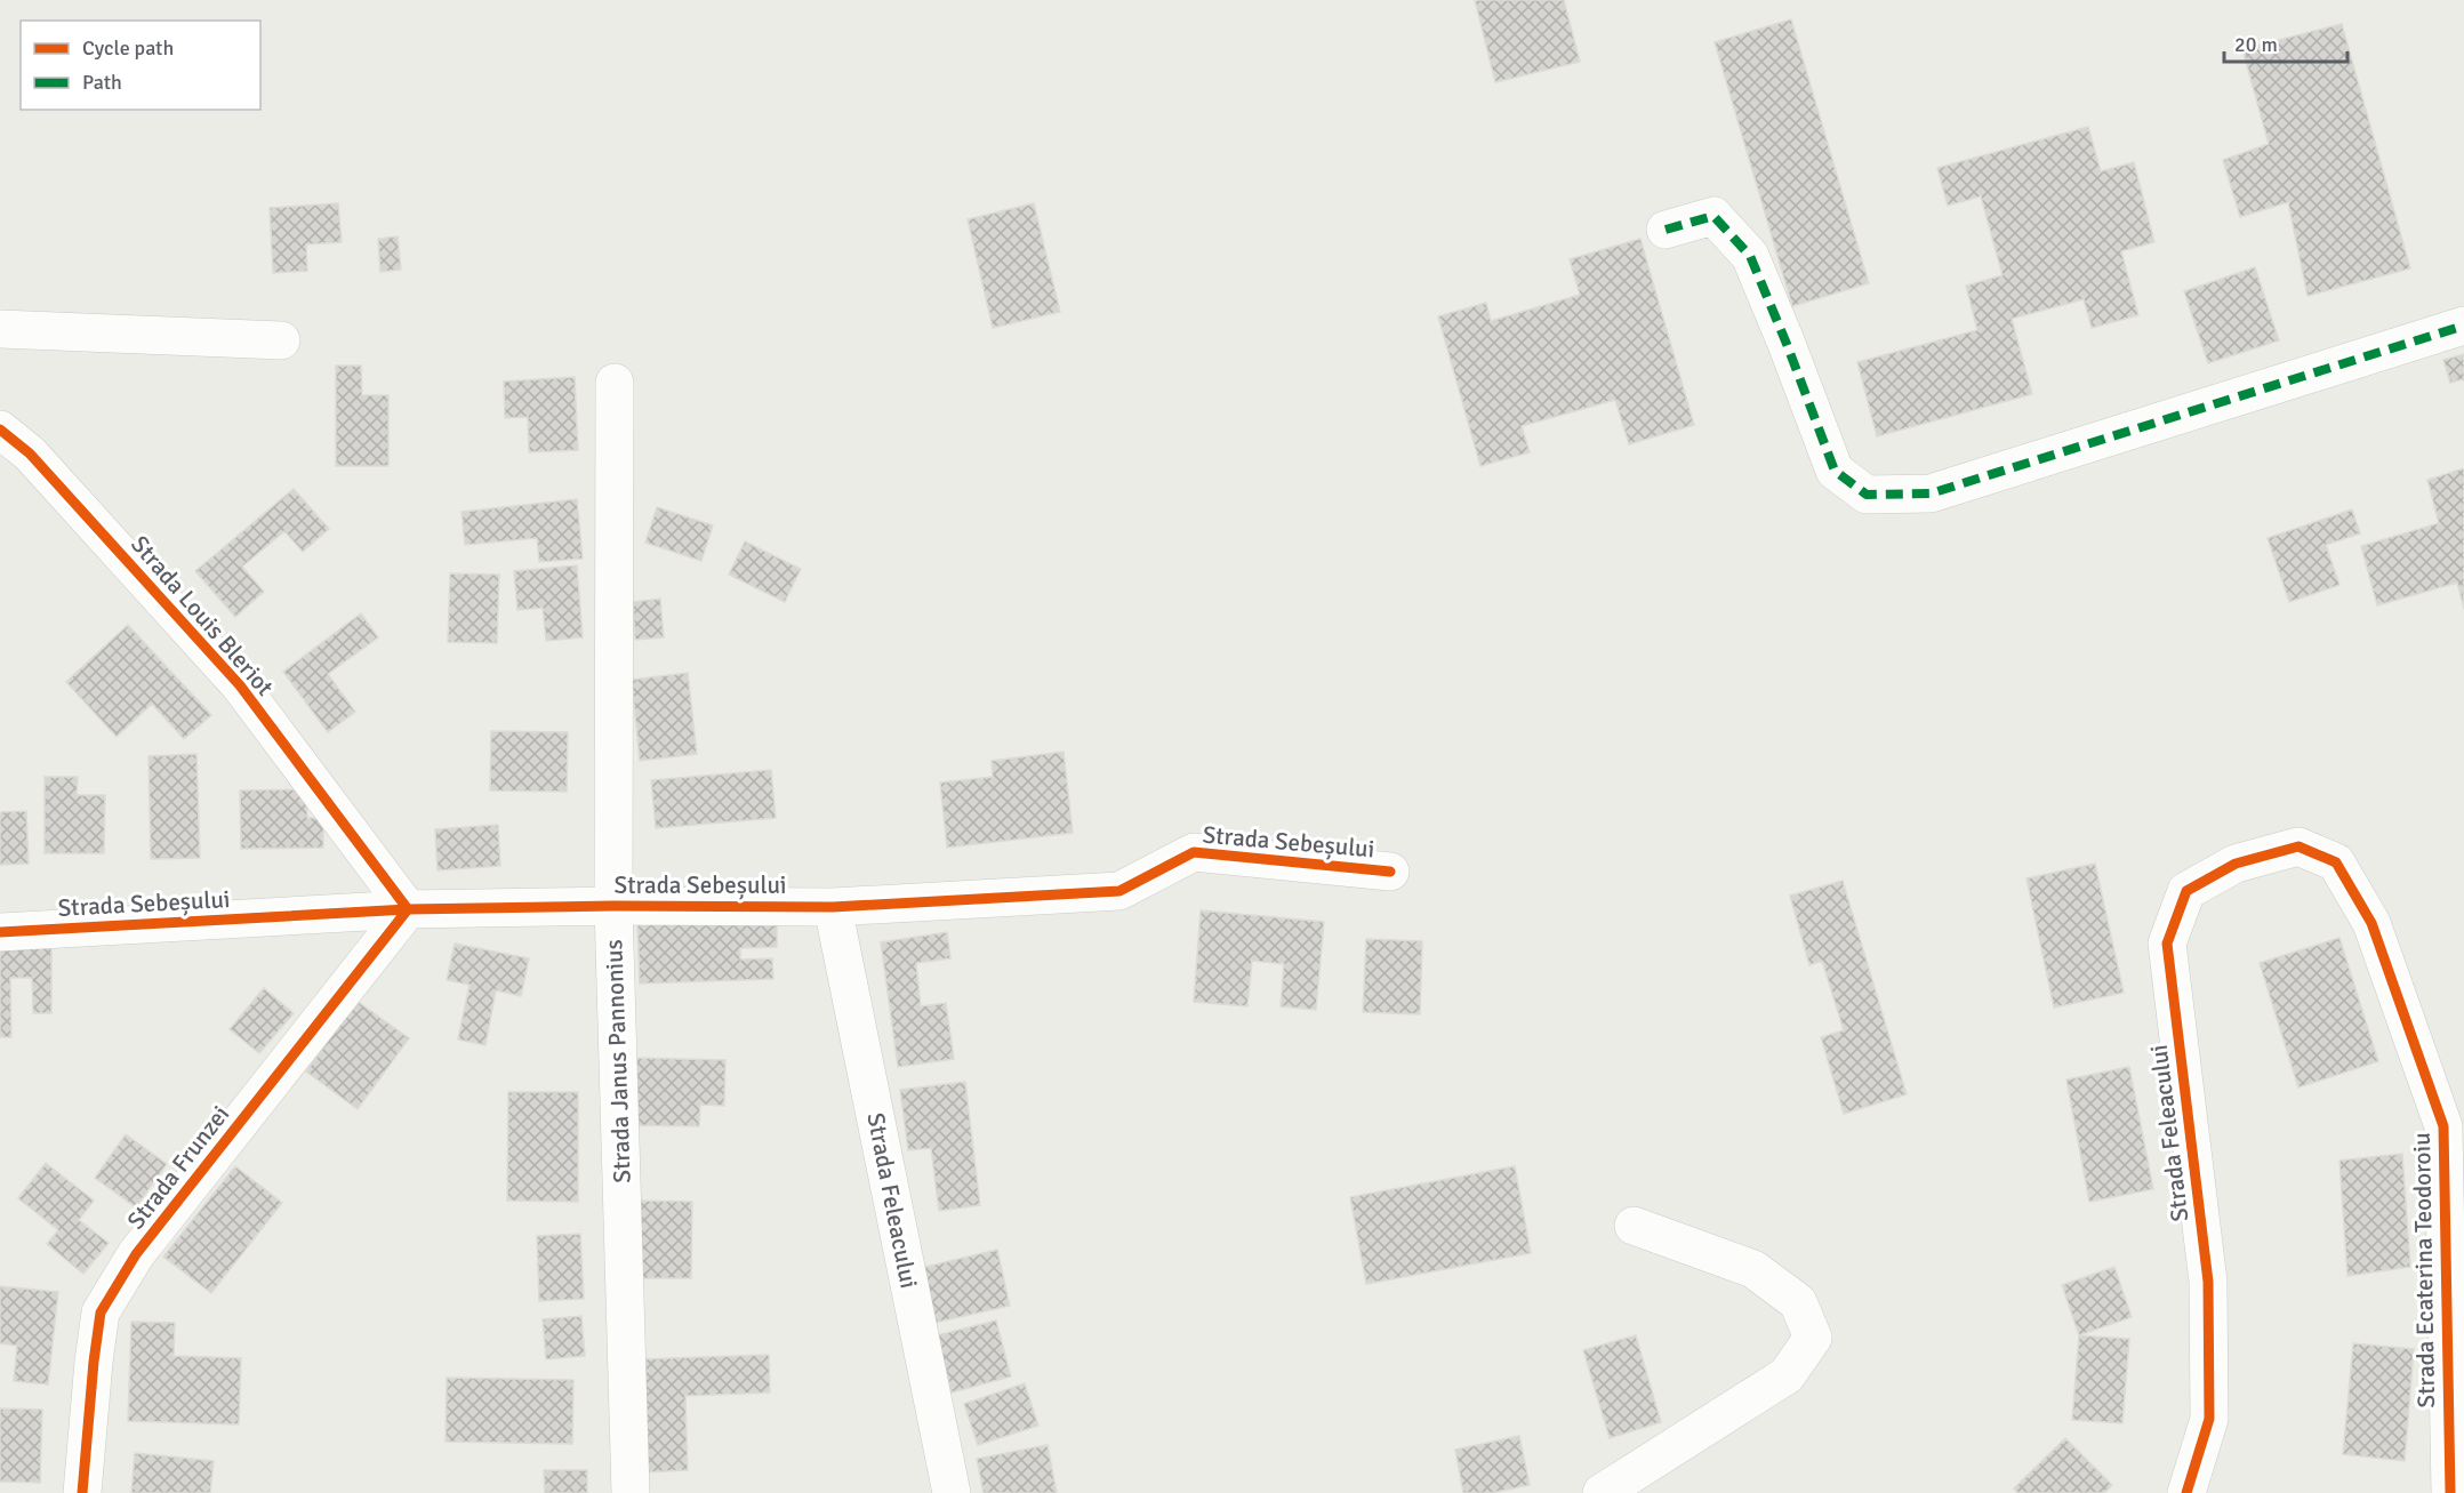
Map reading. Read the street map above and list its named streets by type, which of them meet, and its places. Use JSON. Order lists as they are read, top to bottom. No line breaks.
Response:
{"streets":{"street":["Strada Louis Bleriot","Strada Sebeșului","Strada Janus Pannonius","Strada Feleacului","Strada Frunzei","Strada Ecaterina Teodoroiu"]},"crossings":[["Strada Louis Bleriot","Strada Sebeșului"],["Strada Louis Bleriot","Strada Frunzei"],["Strada Sebeșului","Strada Janus Pannonius"],["Strada Sebeșului","Strada Feleacului"],["Strada Sebeșului","Strada Frunzei"],["Strada Feleacului","Strada Ecaterina Teodoroiu"]],"legend":["Cycle path","Path"],"scale_bar":"20 m"}
